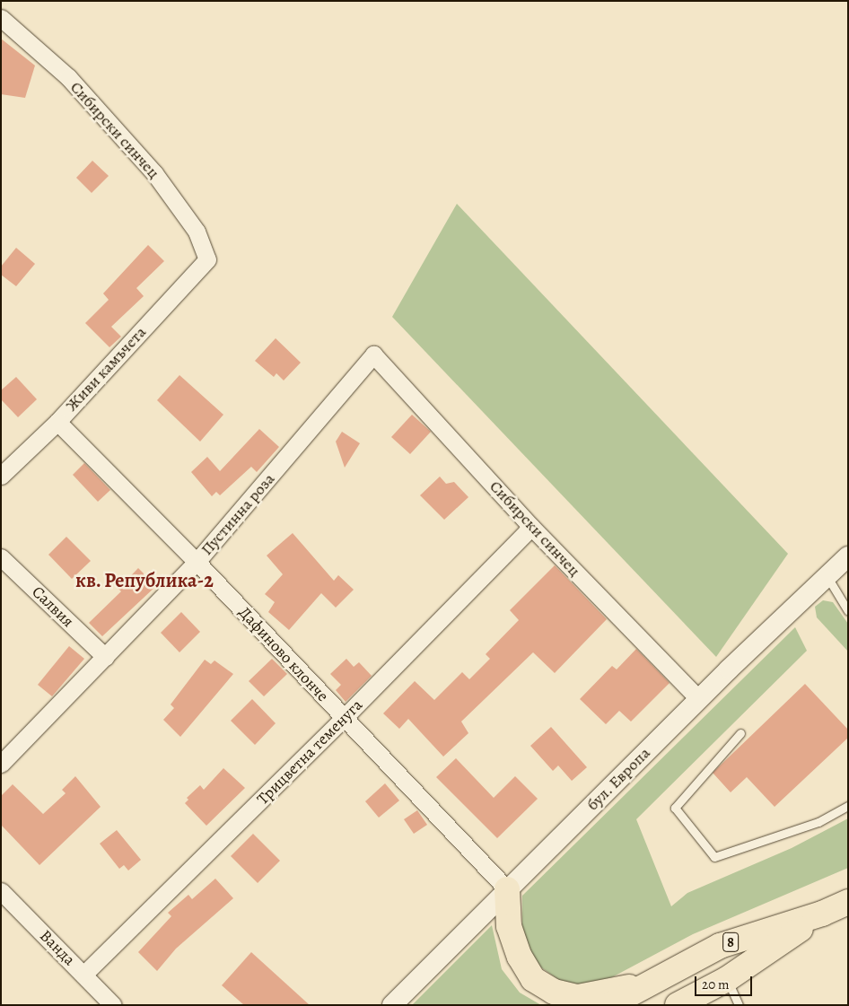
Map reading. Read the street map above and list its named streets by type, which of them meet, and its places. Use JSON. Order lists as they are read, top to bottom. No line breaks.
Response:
{"streets":{"main road":["8"],"street":["Сибирски синчец","Живи камъчета","Пустинна роза","Салвия","Дафиново клонче","Трицветна теменуга","бул. Европа","Ванда"]},"crossings":[["Сибирски синчец","Живи камъчета"],["Сибирски синчец","Пустинна роза"],["Сибирски синчец","Трицветна теменуга"],["Сибирски синчец","бул. Европа"],["Живи камъчета","Дафиново клонче"],["Пустинна роза","Салвия"],["Пустинна роза","Дафиново клонче"],["Дафиново клонче","Трицветна теменуга"],["Дафиново клонче","бул. Европа"],["Трицветна теменуга","Ванда"]],"districts":["кв. Република-2"],"scale_bar":"20 m"}
